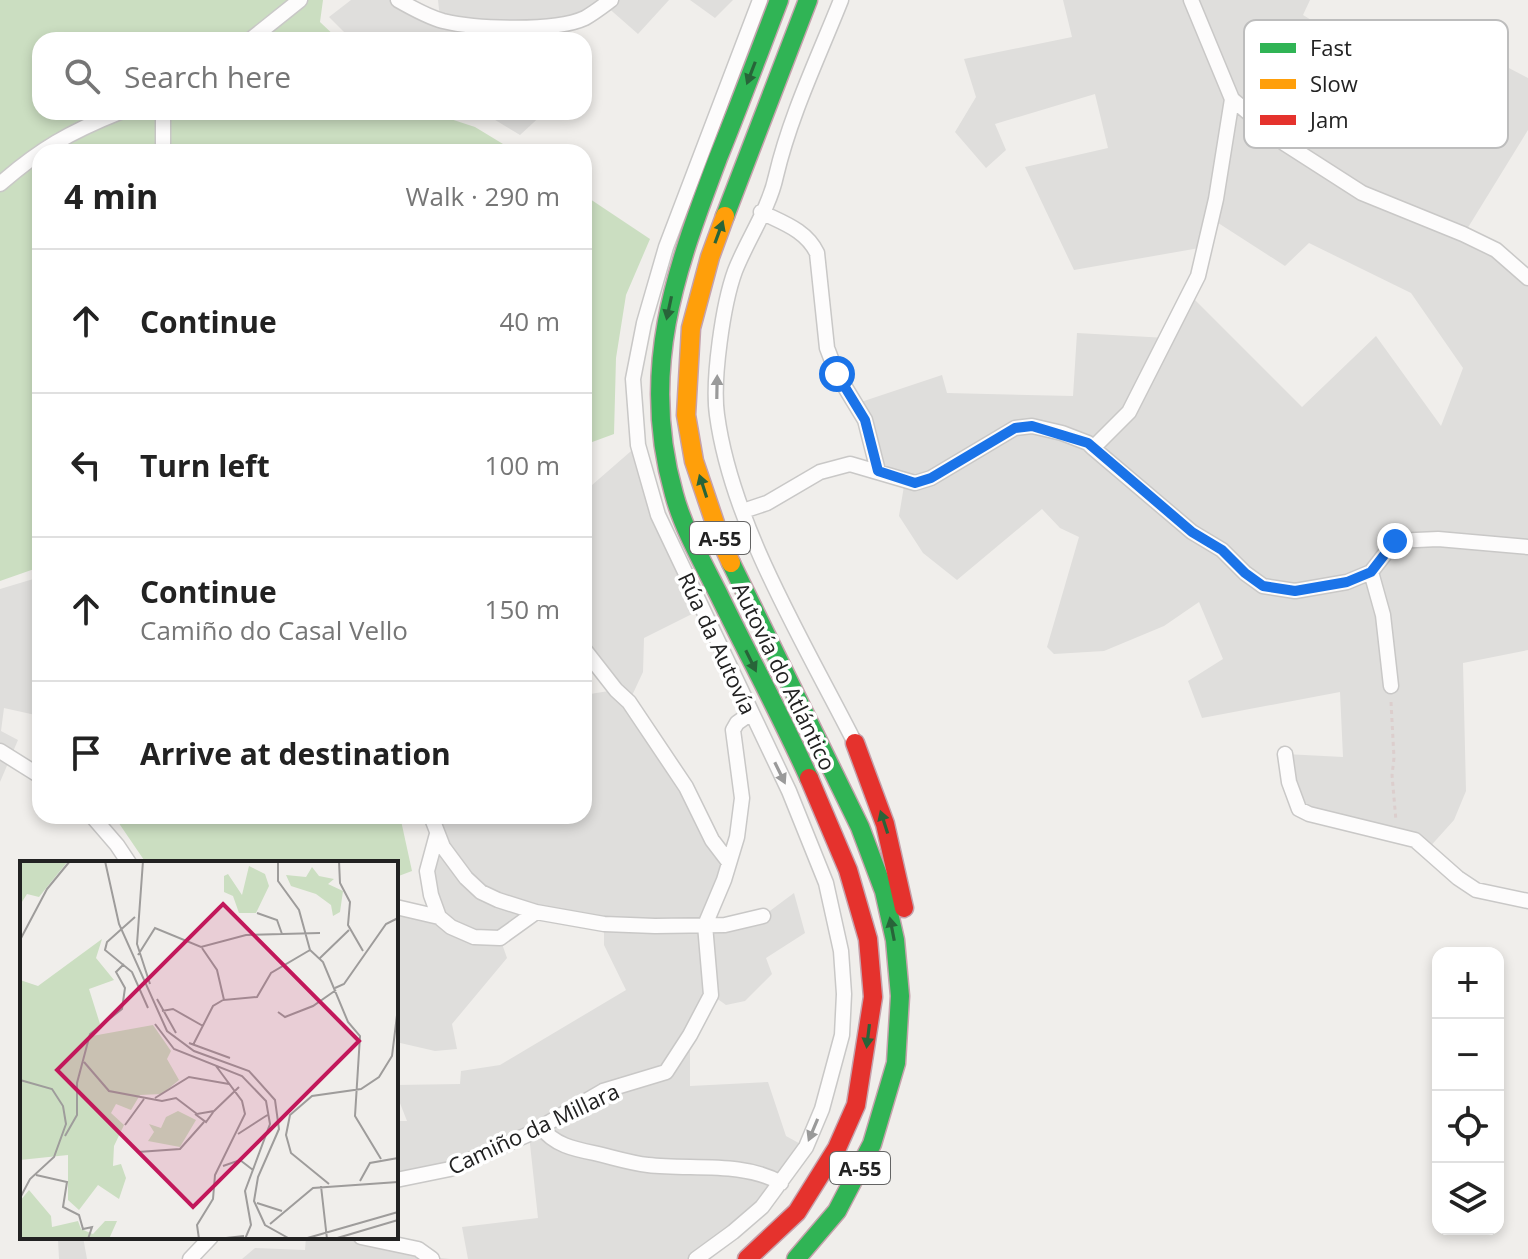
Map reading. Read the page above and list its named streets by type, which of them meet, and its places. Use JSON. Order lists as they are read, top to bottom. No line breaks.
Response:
{"streets":{"highway":["A-55","Autovía do Atlántico"],"street":["Rúa da Autovía","Camiño da Millara"]},"crossings":[["Rúa da Autovía","Camiño da Millara"]],"legend":["Fast","Slow","Jam"],"page":{"search":"Search here","heading":["4 min","Walk · 290 m"],"list":[["Continue","40 m"],["Turn left","100 m"],["Continue","Camiño do Casal Vello","150 m"],"Arrive at destination"],"map_buttons":["+","−"]}}
